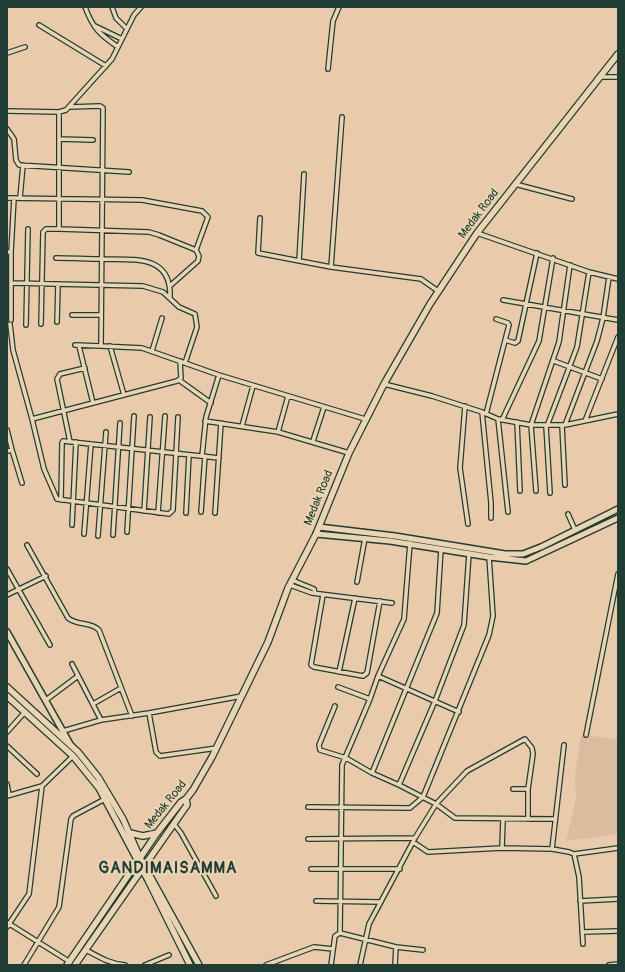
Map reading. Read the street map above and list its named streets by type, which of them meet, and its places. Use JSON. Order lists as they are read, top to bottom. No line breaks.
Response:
{"streets":{"main road":["Medak Road"]},"districts":["GANDIMAISAMMA"]}
